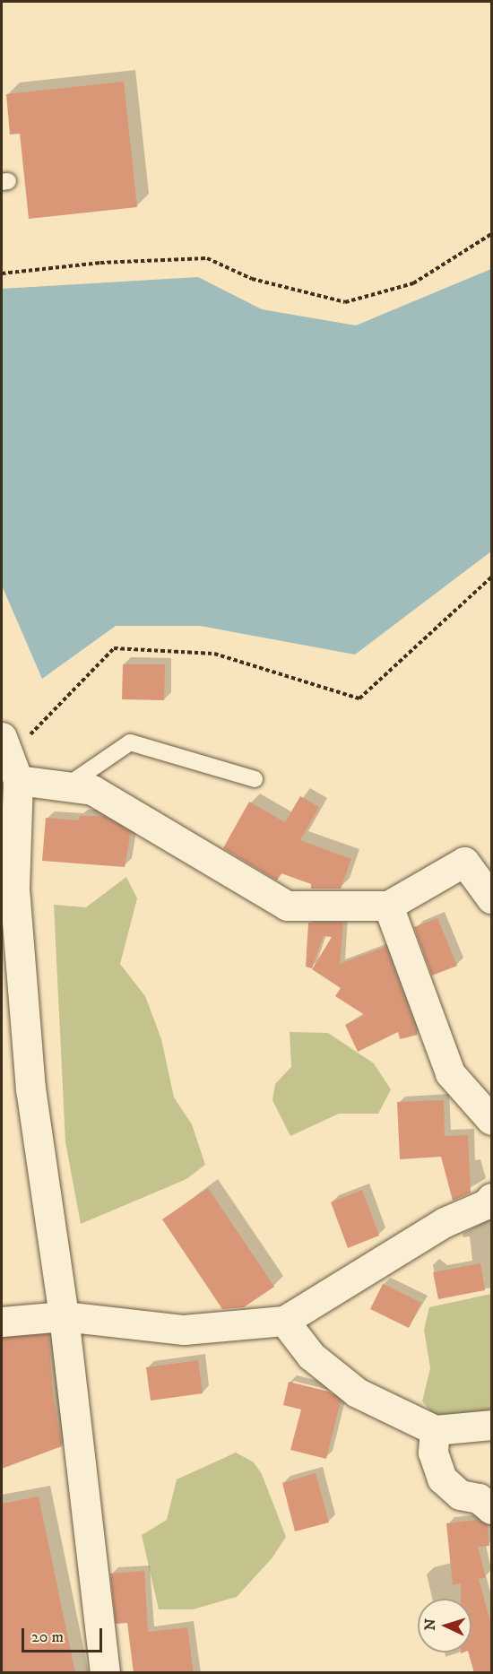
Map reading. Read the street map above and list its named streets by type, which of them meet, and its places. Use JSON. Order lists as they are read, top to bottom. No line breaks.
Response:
{"scale_bar":"20 m","north":"left"}
